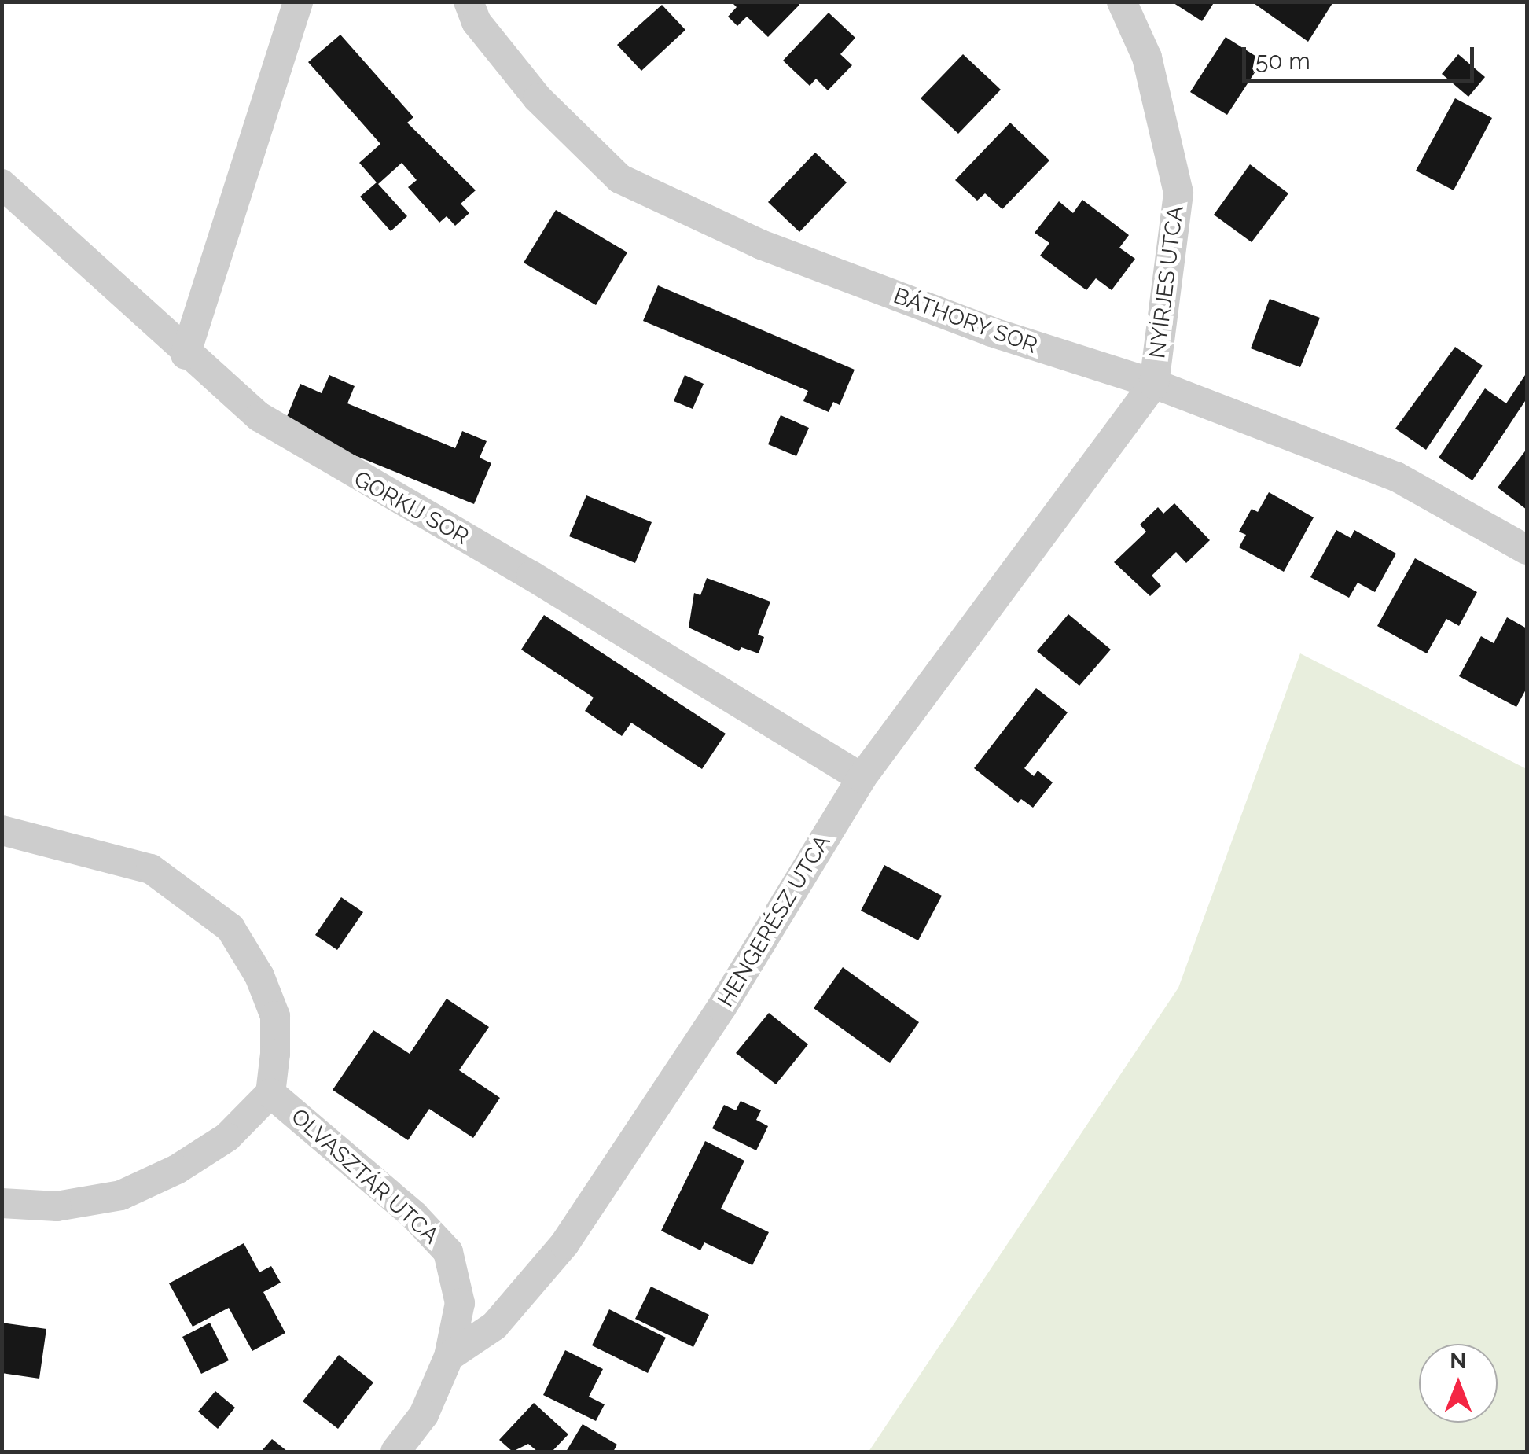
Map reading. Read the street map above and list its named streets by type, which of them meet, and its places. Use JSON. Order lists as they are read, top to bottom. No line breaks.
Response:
{"streets":{"street":["NYÍRJES UTCA","BÁTHORY SOR","GORKIJ SOR","HENGERÉSZ UTCA","OLVASZTÁR UTCA"]},"crossings":[["NYÍRJES UTCA","BÁTHORY SOR"],["NYÍRJES UTCA","HENGERÉSZ UTCA"],["BÁTHORY SOR","HENGERÉSZ UTCA"],["GORKIJ SOR","HENGERÉSZ UTCA"],["HENGERÉSZ UTCA","OLVASZTÁR UTCA"]],"scale_bar":"50 m","north":"top"}
